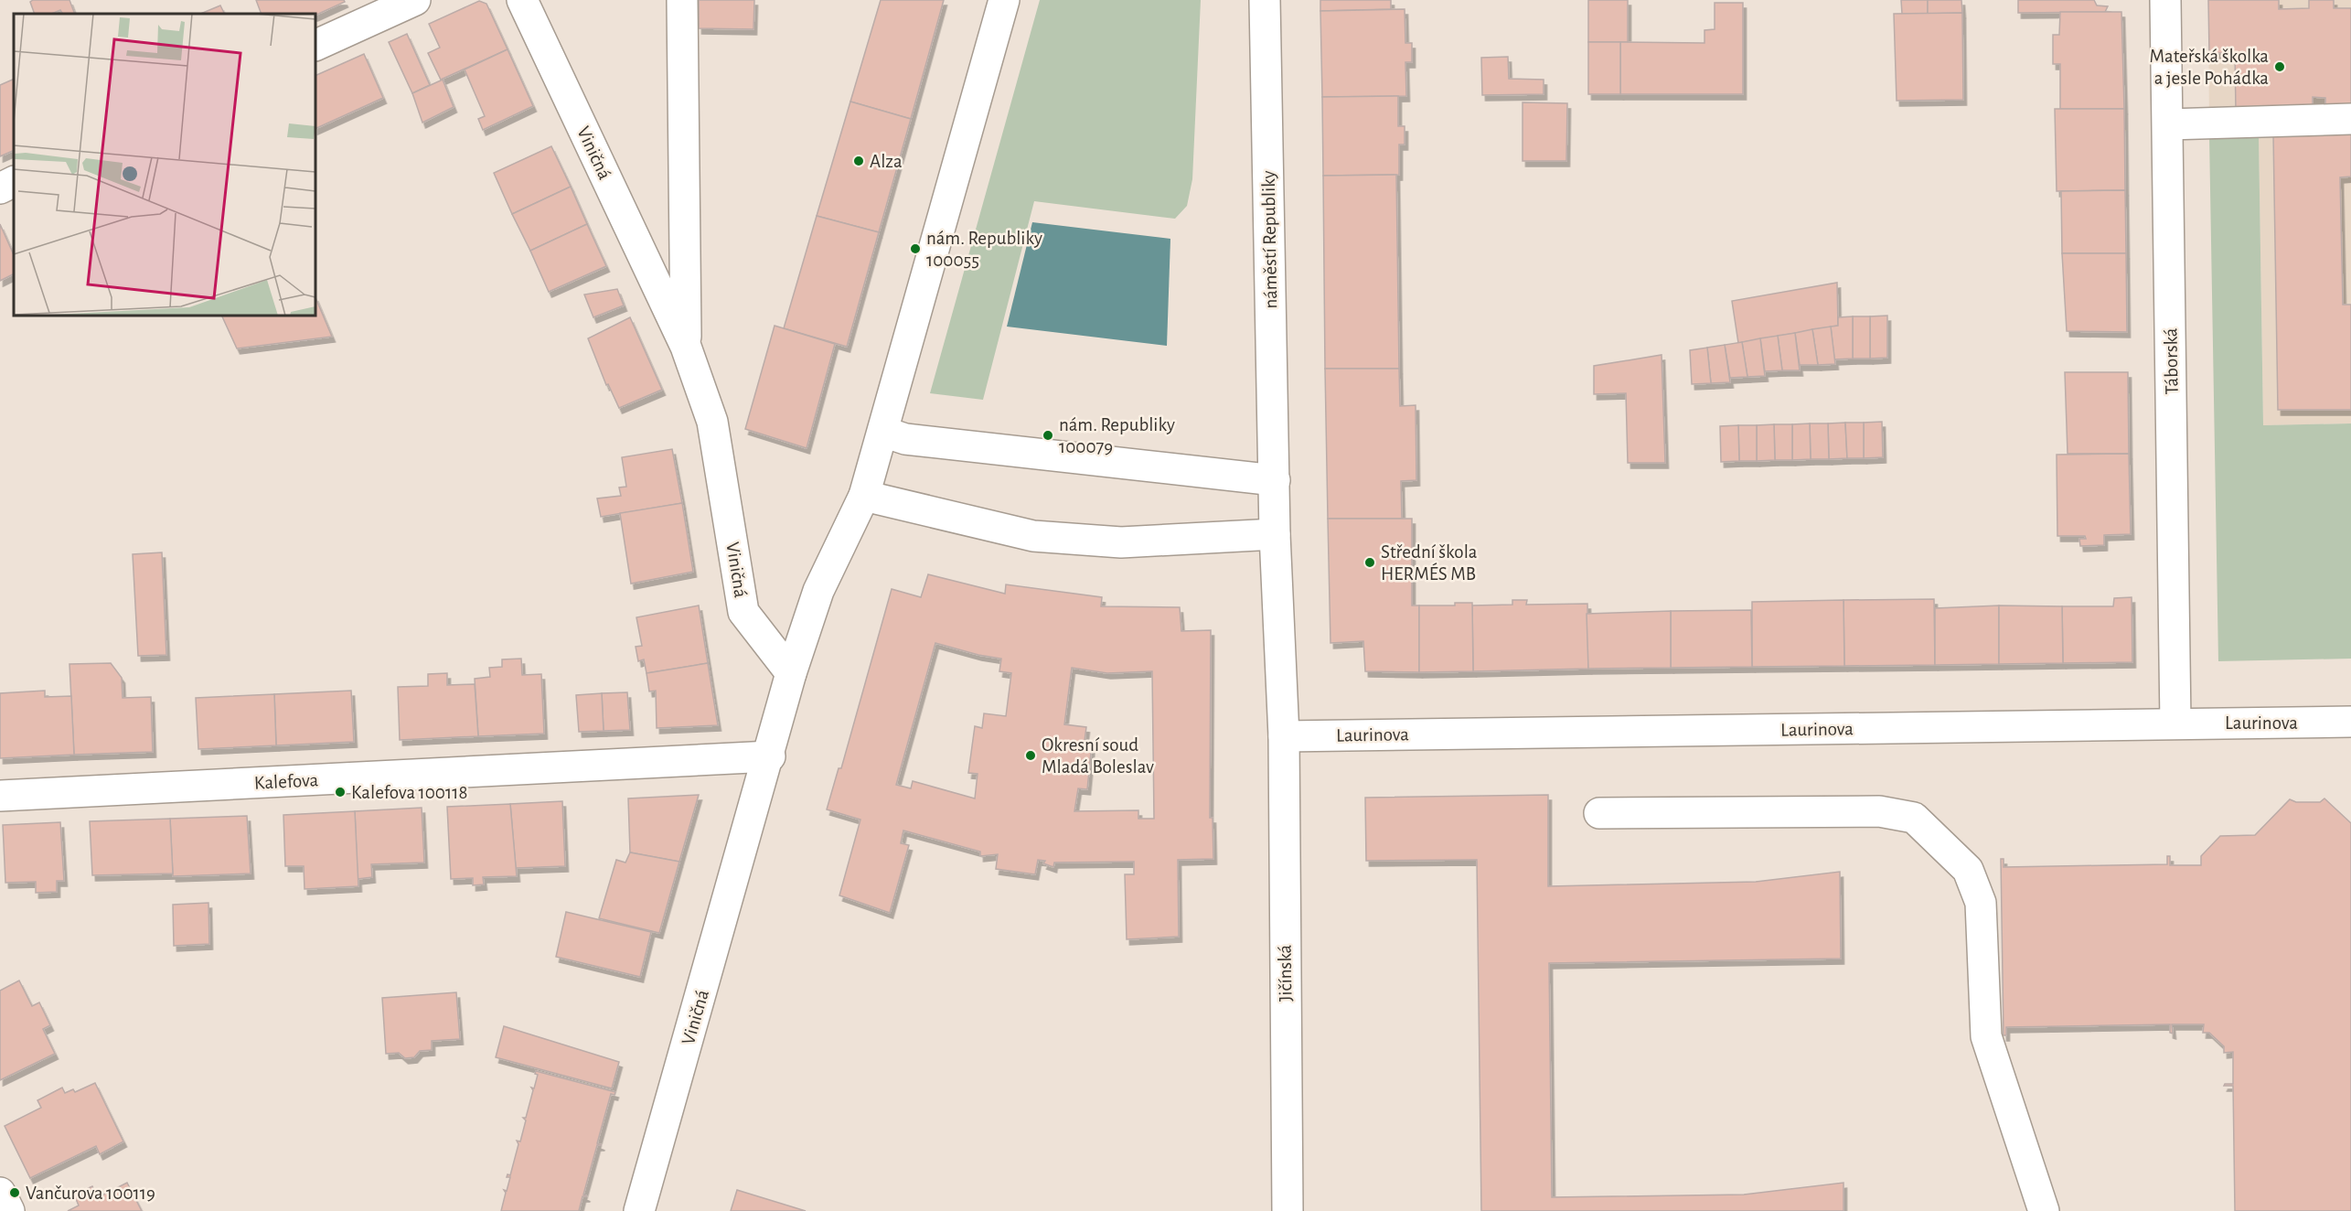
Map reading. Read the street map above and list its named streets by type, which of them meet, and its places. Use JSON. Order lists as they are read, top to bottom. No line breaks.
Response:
{"streets":{"street":["Viničná","náměstí Republiky","Táborská","Laurinova","Kalefova","Jičínská"]},"crossings":[["Viničná","Kalefova"],["náměstí Republiky","Laurinova"],["náměstí Republiky","Jičínská"],["Táborská","Laurinova"],["Laurinova","Jičínská"]],"places":["Mateřská školka a jesle Pohádka","Alza","nám. Republiky 100055","nám. Republiky 100079","Střední škola HERMÉS MB","Okresní soud Mladá Boleslav","Kalefova 100118","Vančurova 100119"]}
